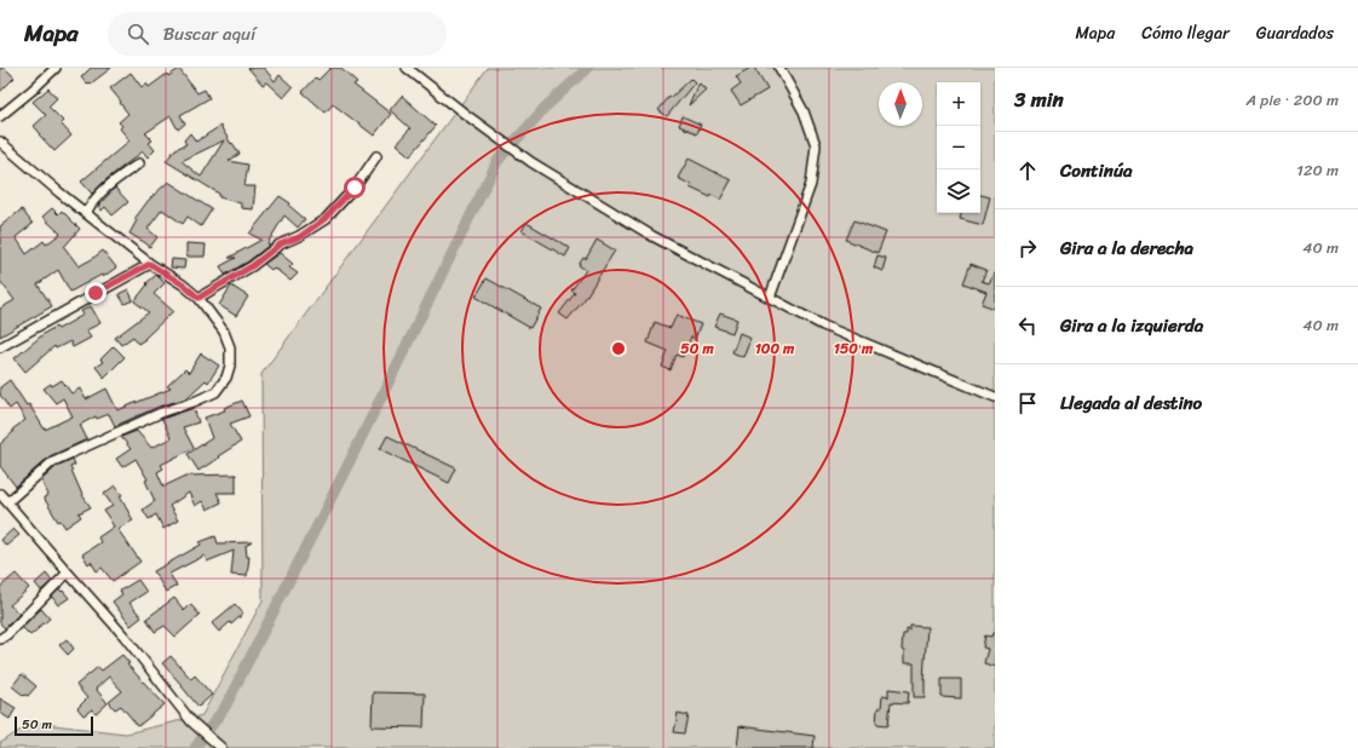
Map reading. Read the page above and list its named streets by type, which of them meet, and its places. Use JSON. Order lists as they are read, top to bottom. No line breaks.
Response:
{"scale_bar":"50 m","north":"top","page":{"header":"Mapa","search":"Buscar aquí","nav":["Mapa","Cómo llegar","Guardados"],"heading":["3 min","A pie · 200 m"],"map_buttons":["+","−"],"list":[["Continúa","120 m"],["Gira a la derecha","40 m"],["Gira a la izquierda","40 m"],"Llegada al destino"],"scale":"50 m"},"rings":["50 m","100 m","150 m"]}
